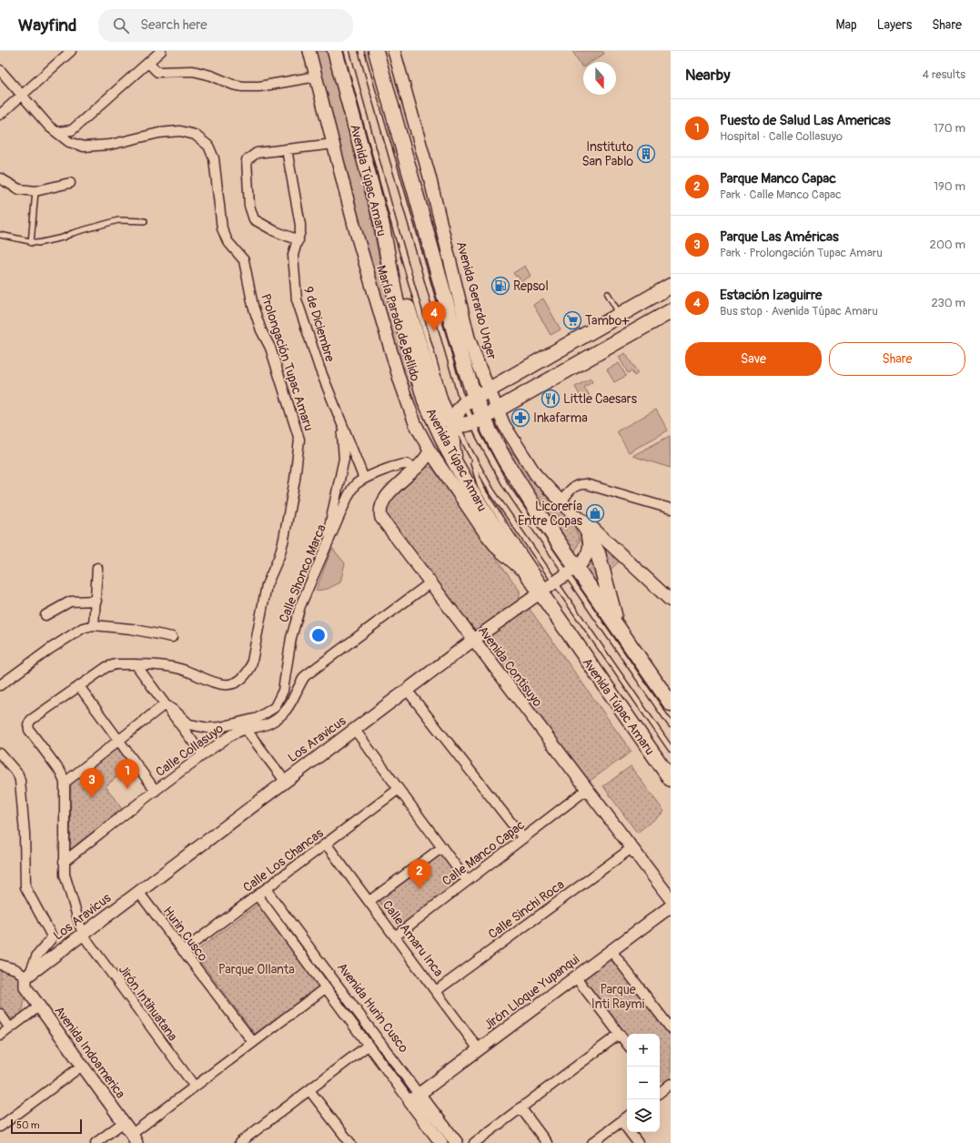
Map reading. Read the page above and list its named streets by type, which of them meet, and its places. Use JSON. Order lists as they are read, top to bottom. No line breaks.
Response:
{"streets":{"main road":["Avenida Túpac Amaru"],"street":["Avenida Gerardo Unger","María Parado de Bellido","9 de Diciembre","Prolongación Tupac Amaru","Calle Shonco Marca","Avenida Contisuyo","Los Aravicus","Calle Collasuyo","Calle Manco Capac","Calle Los Chancas","Calle Sinchi Roca","Hurin Cusco","Calle Amaru Inca","Jirón Lloque Yupanqui","Jirón Intihuatana","Avenida Hurin Cusco","Avenida Indoamerica"]},"crossings":[["Avenida Túpac Amaru","María Parado de Bellido"],["Avenida Túpac Amaru","Los Aravicus"],["María Parado de Bellido","Avenida Contisuyo"],["9 de Diciembre","Calle Shonco Marca"],["Prolongación Tupac Amaru","Los Aravicus"],["Prolongación Tupac Amaru","Calle Collasuyo"],["Prolongación Tupac Amaru","Jirón Intihuatana"],["Calle Shonco Marca","Avenida Contisuyo"],["Avenida Contisuyo","Los Aravicus"],["Avenida Contisuyo","Calle Collasuyo"],["Avenida Contisuyo","Calle Manco Capac"],["Avenida Contisuyo","Calle Sinchi Roca"],["Los Aravicus","Hurin Cusco"],["Los Aravicus","Jirón Intihuatana"],["Los Aravicus","Avenida Indoamerica"],["Calle Manco Capac","Calle Amaru Inca"],["Calle Los Chancas","Hurin Cusco"],["Calle Los Chancas","Calle Amaru Inca"],["Calle Los Chancas","Avenida Hurin Cusco"],["Calle Sinchi Roca","Calle Amaru Inca"],["Calle Amaru Inca","Jirón Lloque Yupanqui"],["Jirón Lloque Yupanqui","Avenida Hurin Cusco"]],"parks":["Parque Ollanta","Parque Inti Raymi"],"places":{"building":["Instituto San Pablo"],"fuel station":["Repsol"],"supermarket":["Tambo+"],"restaurant":["Little Caesars"],"pharmacy":["Inkafarma"],"shop":["Licorería Entre Copas"]},"scale_bar":"50 m","north":"bottom","page":{"header":"Wayfind","search":"Search here","nav":["Map","Layers","Share"],"heading":["Nearby","4 results"],"list":[{"mark":"1","name":"Puesto de Salud Las Americas","note":"Hospital · Calle Collasuyo","value":"170 m"},{"mark":"2","name":"Parque Manco Capac","note":"Park · Calle Manco Capac","value":"190 m"},{"mark":"3","name":"Parque Las Américas","note":"Park · Prolongación Tupac Amaru","value":"200 m"},{"mark":"4","name":"Estación Izaguirre","note":"Bus stop · Avenida Túpac Amaru","value":"230 m"}],"pins":["4","1","3","2"],"buttons":["Save","Share"],"map_buttons":["+","−"],"scale":"50 m"}}
